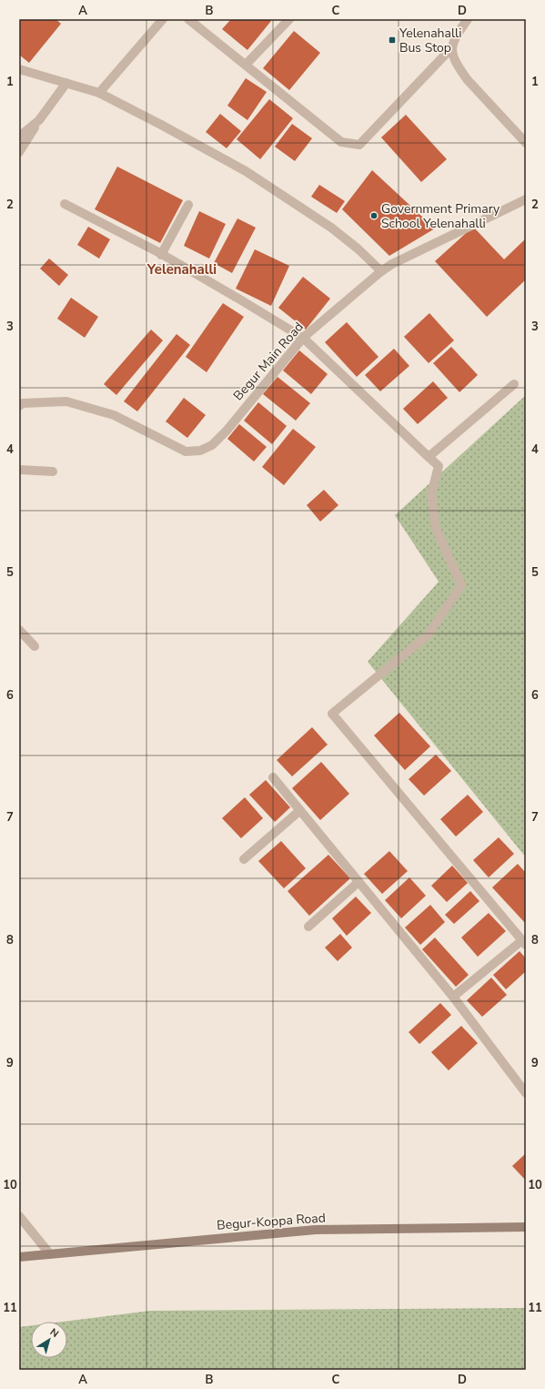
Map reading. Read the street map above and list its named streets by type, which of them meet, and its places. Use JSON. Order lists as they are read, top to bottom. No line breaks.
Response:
{"streets":{"main road":["Begur-Koppa Road"],"street":["Begur Main Road"]},"districts":["Yelenahalli"],"places":{"transit":["Yelenahalli Bus Stop"],"other":["Government Primary School Yelenahalli"]},"north":"top right","grid":{"columns":["A","B","C","D"],"rows":["1","2","3","4","5","6","7","8","9","10","11"]}}
